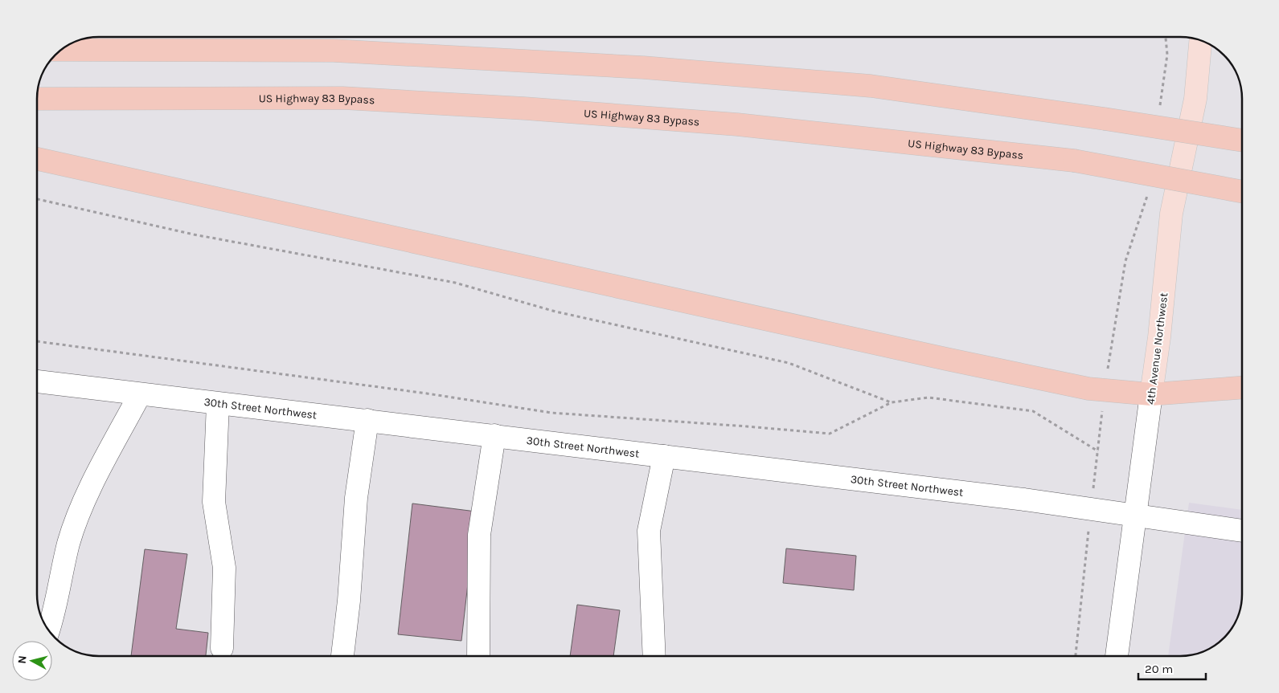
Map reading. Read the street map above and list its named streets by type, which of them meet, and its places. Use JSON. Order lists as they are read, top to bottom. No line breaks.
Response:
{"streets":{"highway":["US Highway 83 Bypass"],"main road":["4th Avenue Northwest"],"street":["30th Street Northwest"]},"crossings":[["4th Avenue Northwest","30th Street Northwest"]],"scale_bar":"20 m","north":"left"}
